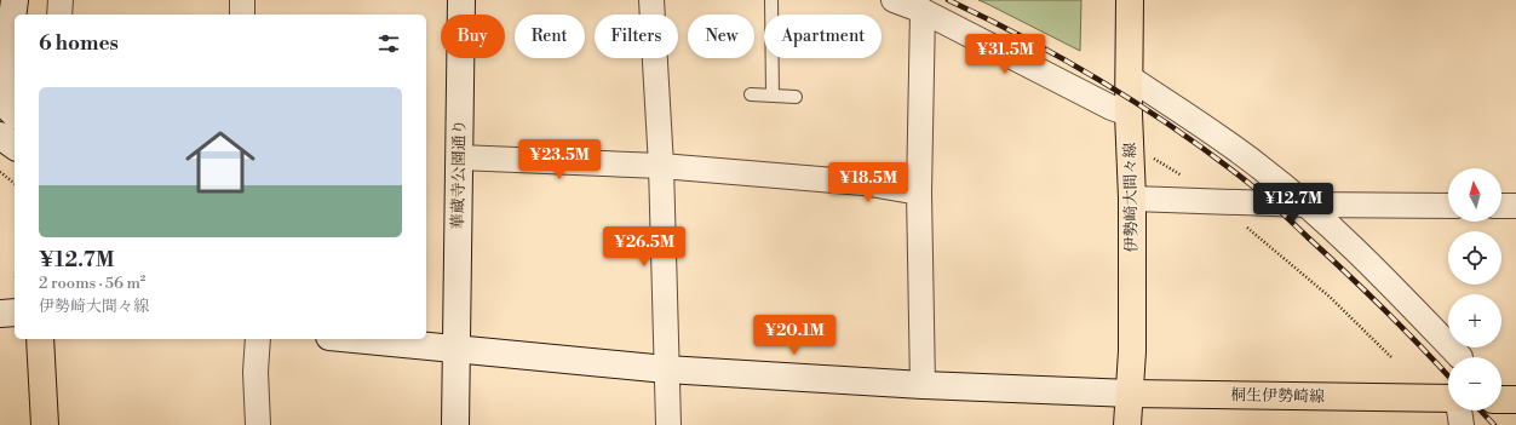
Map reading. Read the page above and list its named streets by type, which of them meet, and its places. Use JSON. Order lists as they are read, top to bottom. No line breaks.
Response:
{"streets":{"main road":["伊勢崎大間々線","桐生伊勢崎線"],"street":["華蔵寺公園通り"]},"crossings":[["伊勢崎大間々線","桐生伊勢崎線"]],"north":"top","page":{"chip":["Buy","Rent","Filters","New","Apartment"],"heading":"6 homes","price":["¥31.5M","¥23.5M","¥18.5M","¥12.7M","¥26.5M","¥20.1M"],"list":[{"name":"¥12.7M","note":"2 rooms · 56 m² · 伊勢崎大間々線"}],"map_buttons":["+","−"]}}
